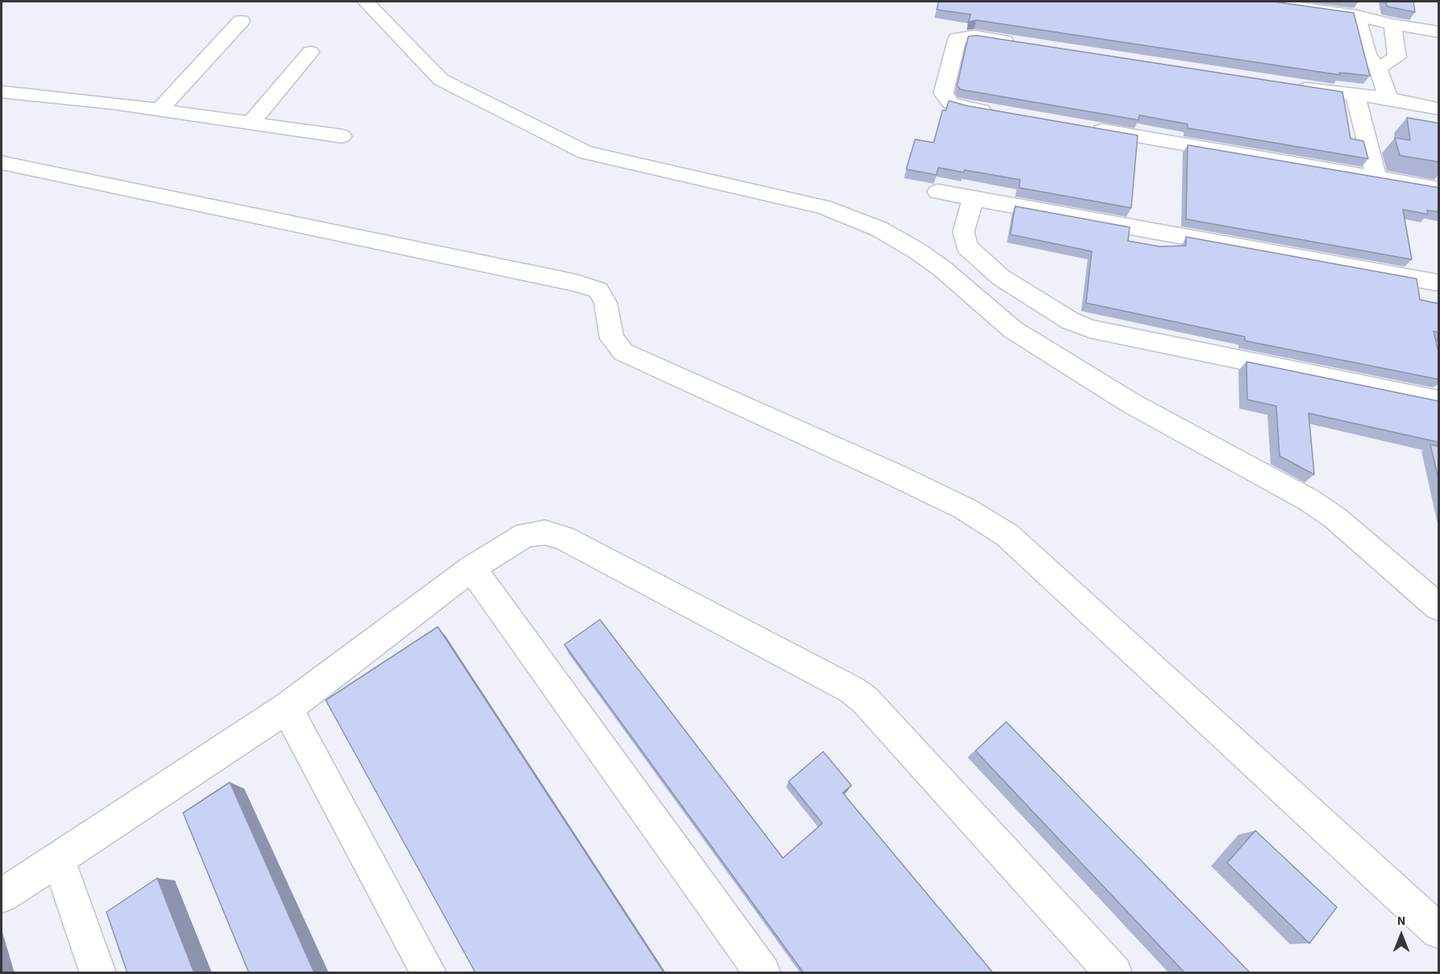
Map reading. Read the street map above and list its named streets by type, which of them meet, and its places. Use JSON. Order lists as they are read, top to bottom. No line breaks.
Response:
{"north":"top"}
